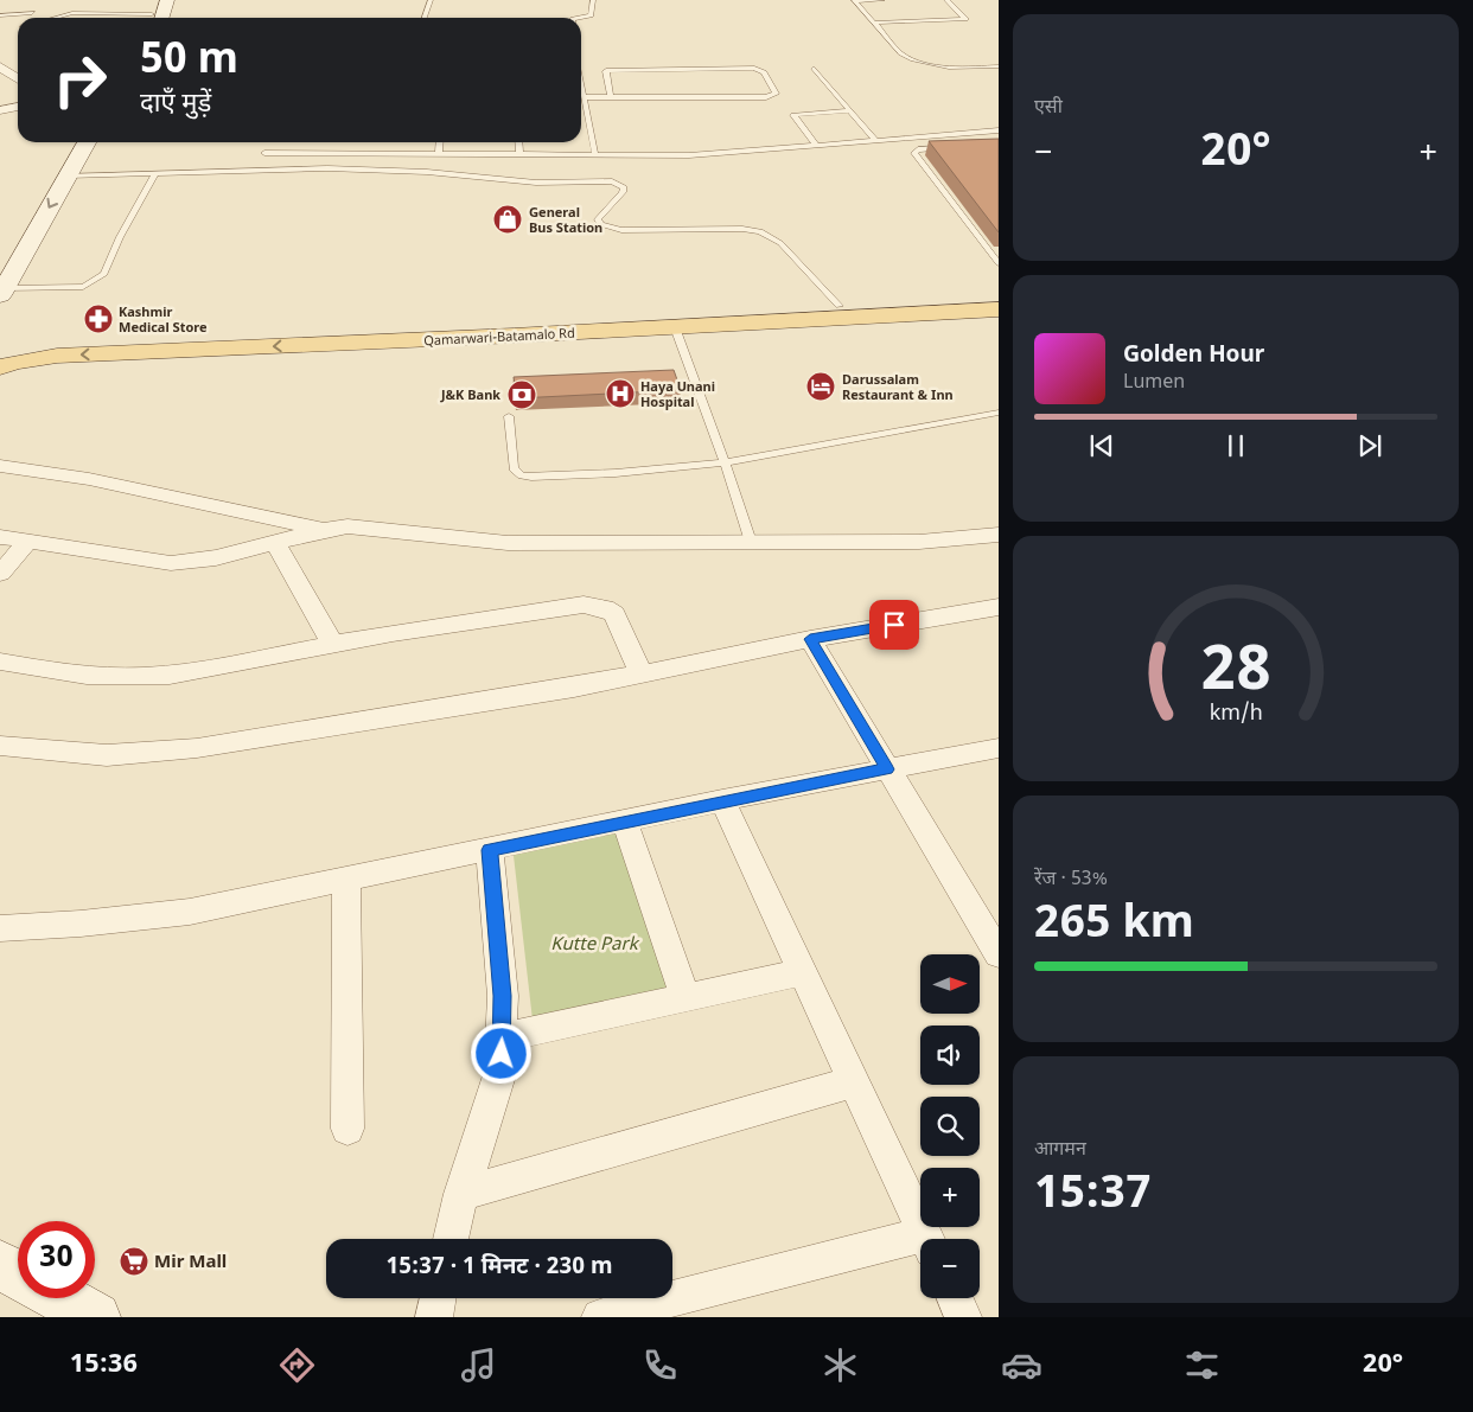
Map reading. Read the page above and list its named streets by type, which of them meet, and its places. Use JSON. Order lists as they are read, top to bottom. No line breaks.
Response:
{"streets":{"main road":["Qamarwari-Batamalo Rd"]},"parks":["Kutte Park"],"places":{"shop":["General Bus Station"],"pharmacy":["Kashmir Medical Store"],"hotel":["Darussalam Restaurant & Inn"],"hospital":["Haya Unani Hospital"],"bank":["J&K Bank"],"supermarket":["Mir Mall"]},"north":"right","page":{"tile":["एसी",["रेंज · 53%","265 km"],["आगमन","15:37"]],"turn":["50 m","दाएँ मुड़ें"],"heat":["−","20°","+"],"song":["Golden Hour","Lumen"],"map_buttons":["+","−"],"limit":"30","trip":"15:37 · 1 मिनट · 230 m","tabs":["15:36","20°"],"gauge":["28","km/h"]}}
